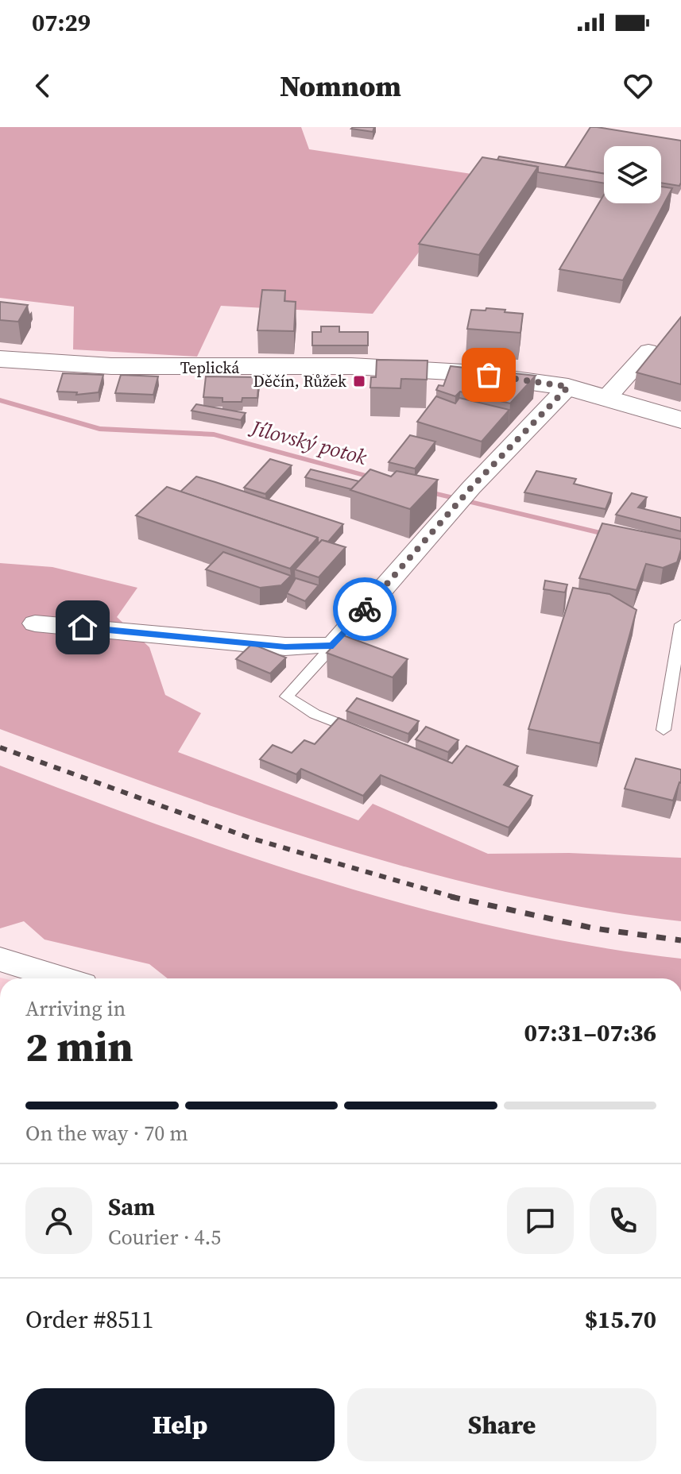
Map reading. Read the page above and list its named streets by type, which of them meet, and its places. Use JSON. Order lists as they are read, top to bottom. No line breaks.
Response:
{"streets":{"main road":["Teplická"]},"water":["Jílovský potok"],"places":{"transit":["Děčín, Růžek"]},"page":{"status":"07:29","header":"Nomnom","heading":["2 min","Arriving in","07:31–07:36"],"panel":["Sam","Courier · 4.5","Order #8511","$15.70"],"bar":"On the way · 70 m","buttons":["Help","Share"]}}
